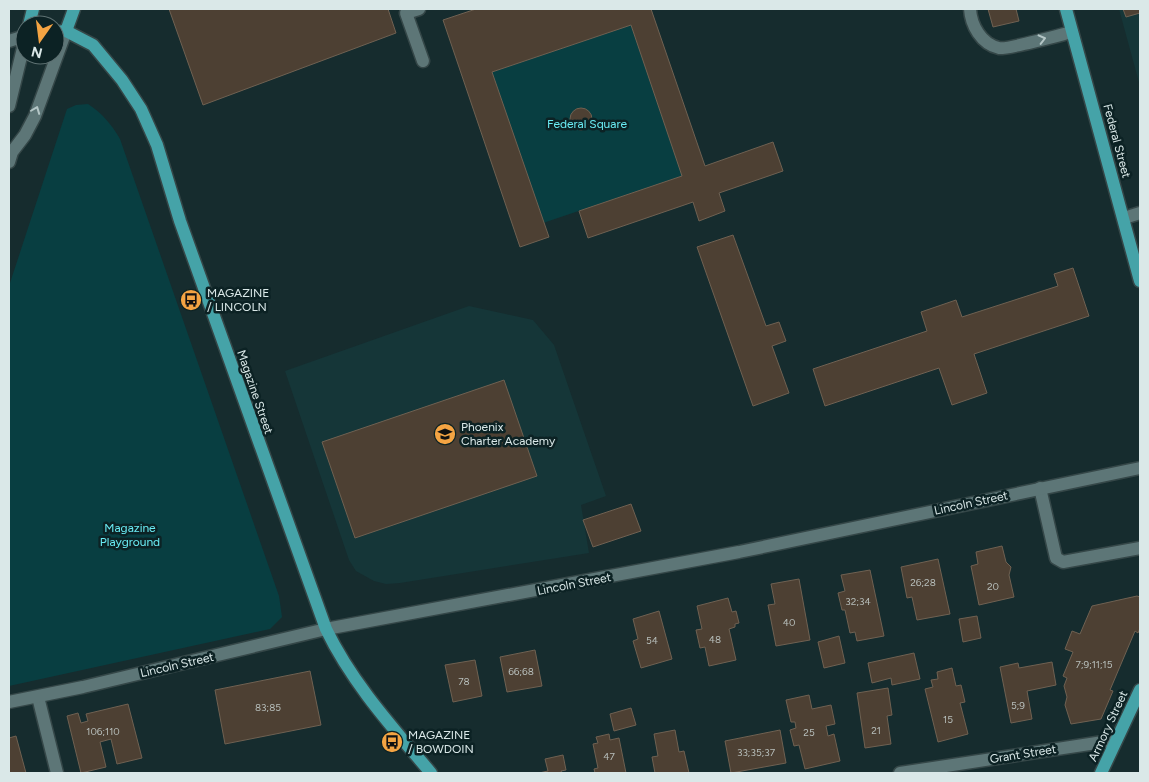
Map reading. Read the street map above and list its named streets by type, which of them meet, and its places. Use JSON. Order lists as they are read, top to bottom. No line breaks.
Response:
{"streets":{"main road":["Federal Street","Magazine Street","Armory Street"],"street":["Lincoln Street","Grant Street"]},"crossings":[["Magazine Street","Lincoln Street"],["Armory Street","Grant Street"]],"parks":["Federal Square","Magazine Playground"],"places":{"bus stop":["MAGAZINE / LINCOLN","MAGAZINE / BOWDOIN"],"school or university":["Phoenix Charter Academy"]},"house_numbers":["26;28","20","32;34","40","48","54","7;9;11;15","66;68","78","5;9","83;85","15","21","106;110","25","33;35;37","47"],"north":"bottom"}
